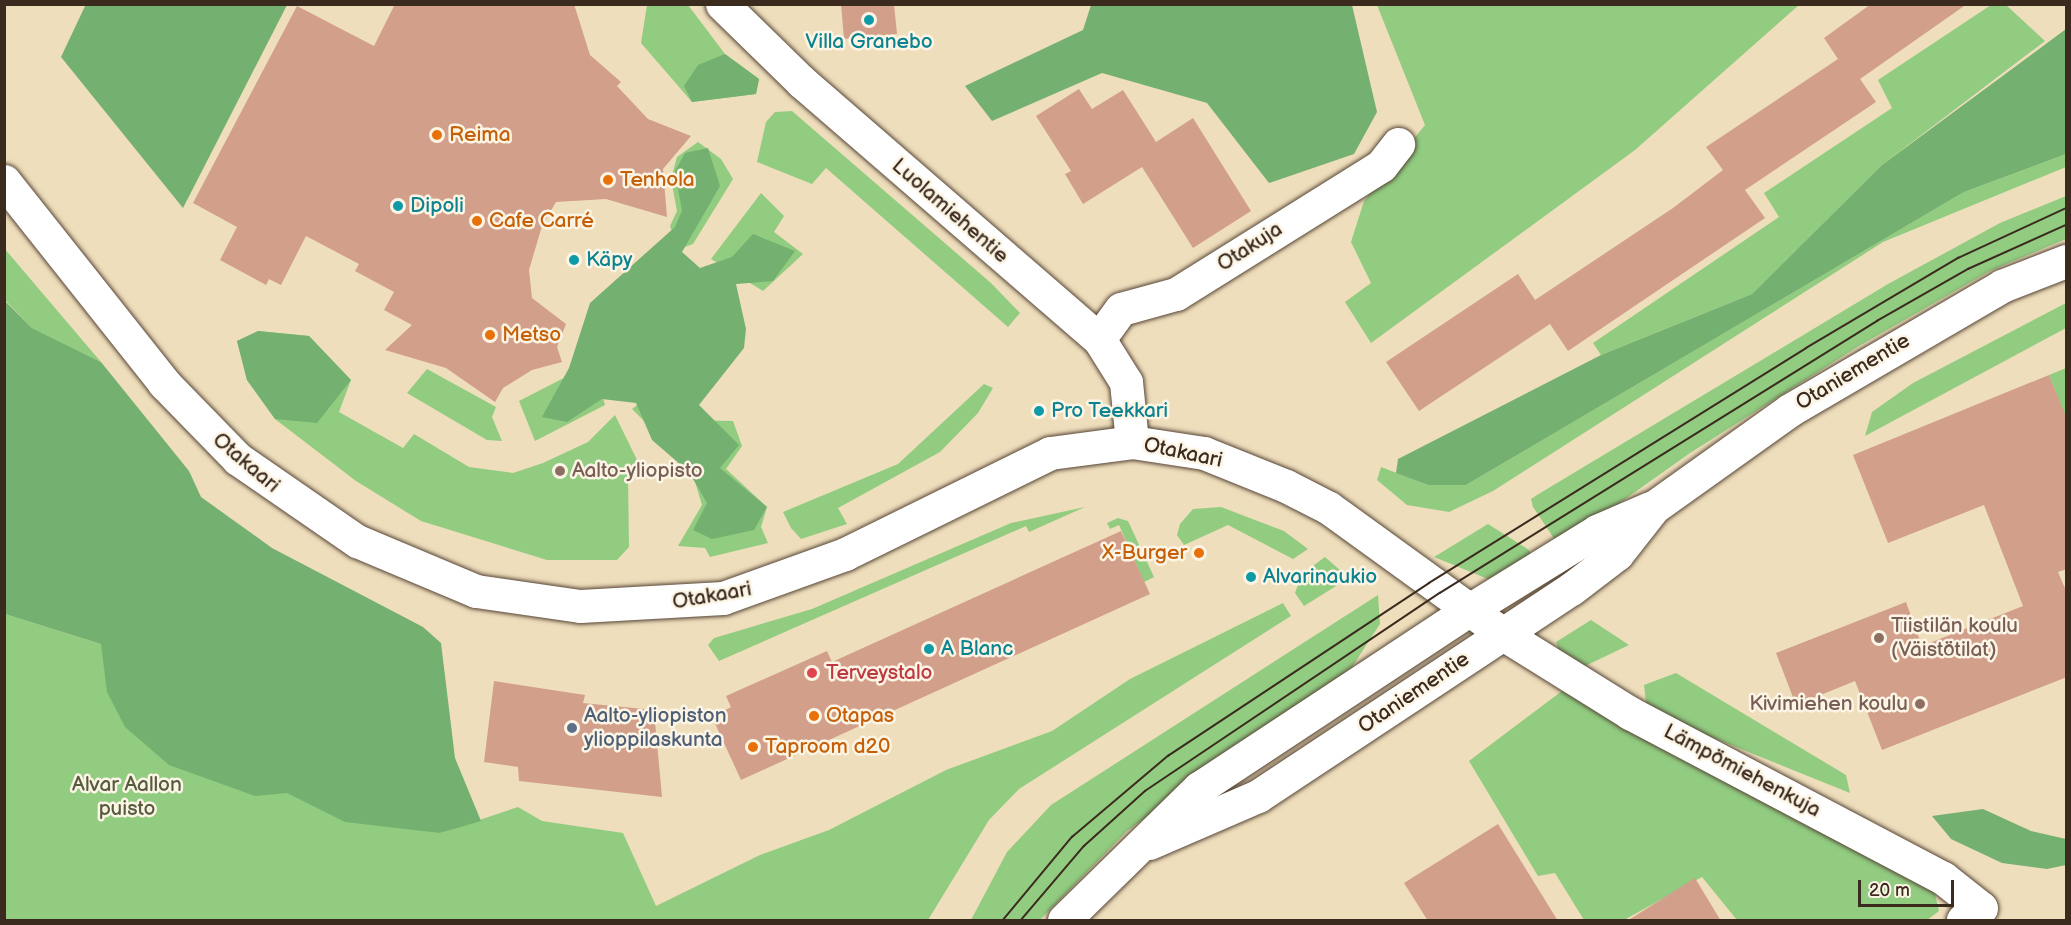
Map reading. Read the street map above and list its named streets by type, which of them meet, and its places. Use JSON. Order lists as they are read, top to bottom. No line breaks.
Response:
{"streets":{"street":["Luolamiehentie","Otakuja","Otaniementie","Otakaari","Lämpömiehenkuja"]},"crossings":[["Luolamiehentie","Otakuja"],["Luolamiehentie","Otakaari"],["Otaniementie","Otakaari"],["Otaniementie","Lämpömiehenkuja"],["Otakaari","Lämpömiehenkuja"]],"parks":["Alvar Aallon puisto"],"places":["Villa Granebo","Reima","Tenhola","Dipoli","Cafe Carré","Käpy","Metso","Pro Teekkari","Aalto-yliopisto","X-Burger","Alvarinaukio","Tiistilän koulu (Väistötilat)","A Blanc","Terveystalo","Kivimiehen koulu","Otapas","Aalto-yliopiston ylioppilaskunta","Taproom d20"],"scale_bar":"20 m"}
